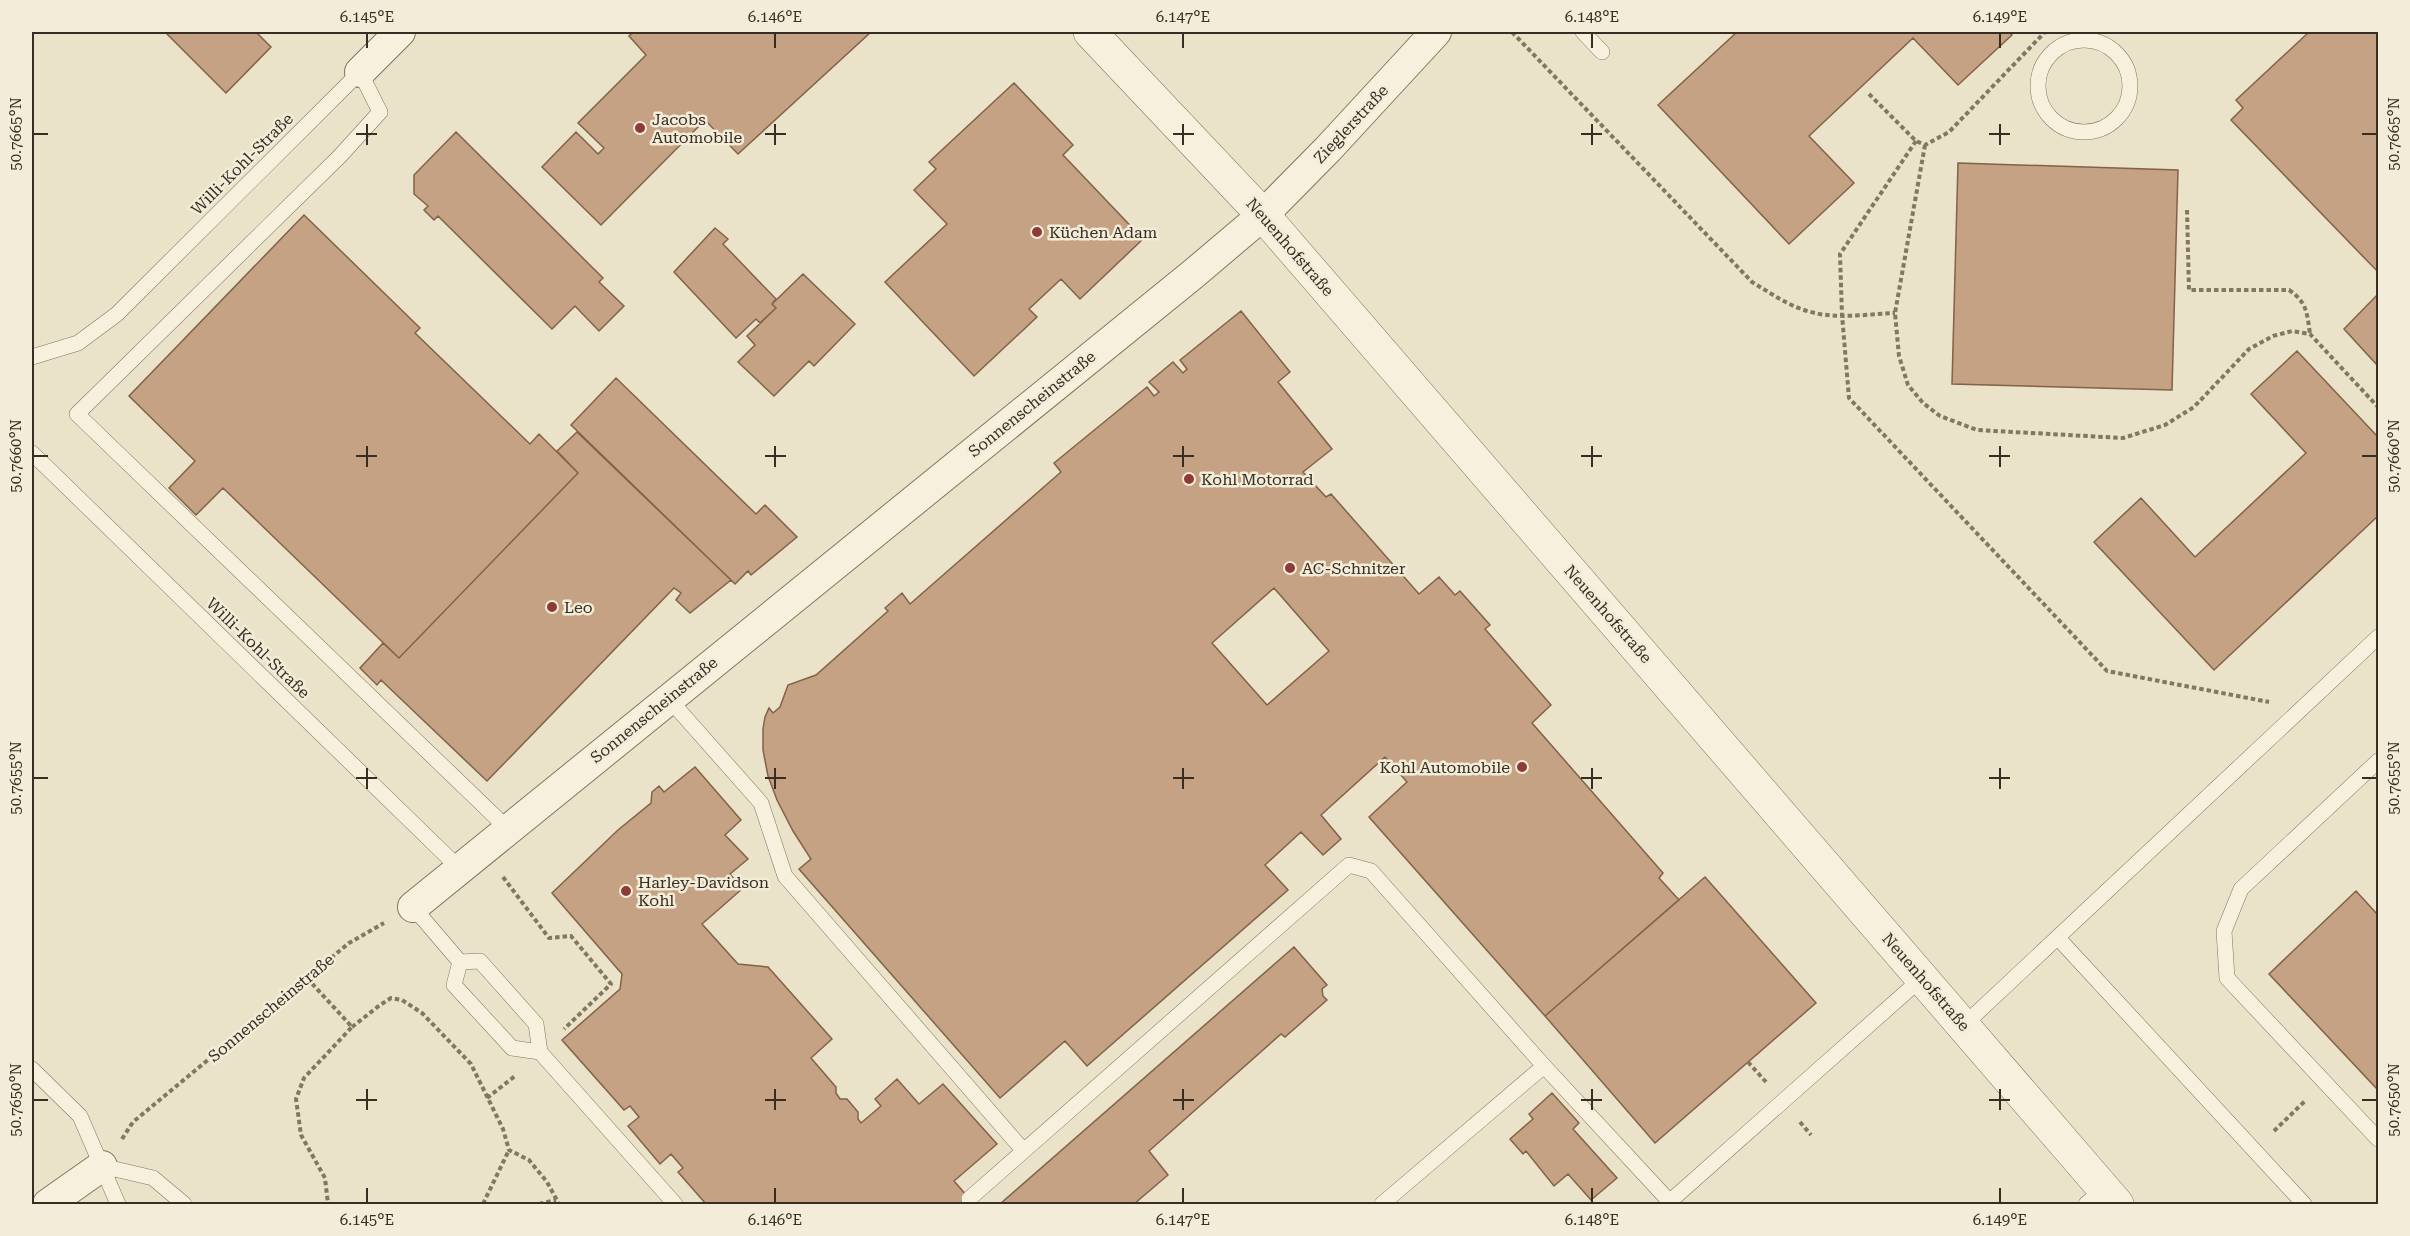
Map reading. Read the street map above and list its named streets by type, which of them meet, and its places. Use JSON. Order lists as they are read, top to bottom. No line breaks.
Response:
{"streets":{"street":["Zieglerstraße","Neuenhofstraße","Sonnenscheinstraße"],"lane":["Willi-Kohl-Straße"]},"crossings":[["Zieglerstraße","Neuenhofstraße"],["Zieglerstraße","Sonnenscheinstraße"],["Willi-Kohl-Straße","Sonnenscheinstraße"],["Neuenhofstraße","Sonnenscheinstraße"]],"places":["Jacobs Automobile","Küchen Adam","Kohl Motorrad","AC-Schnitzer","Leo","Kohl Automobile","Harley-Davidson Kohl"],"coordinates":["6.145°E","6.146°E","6.147°E","6.148°E","6.149°E","50.7665°N","50.7660°N","50.7655°N","50.7650°N"]}
